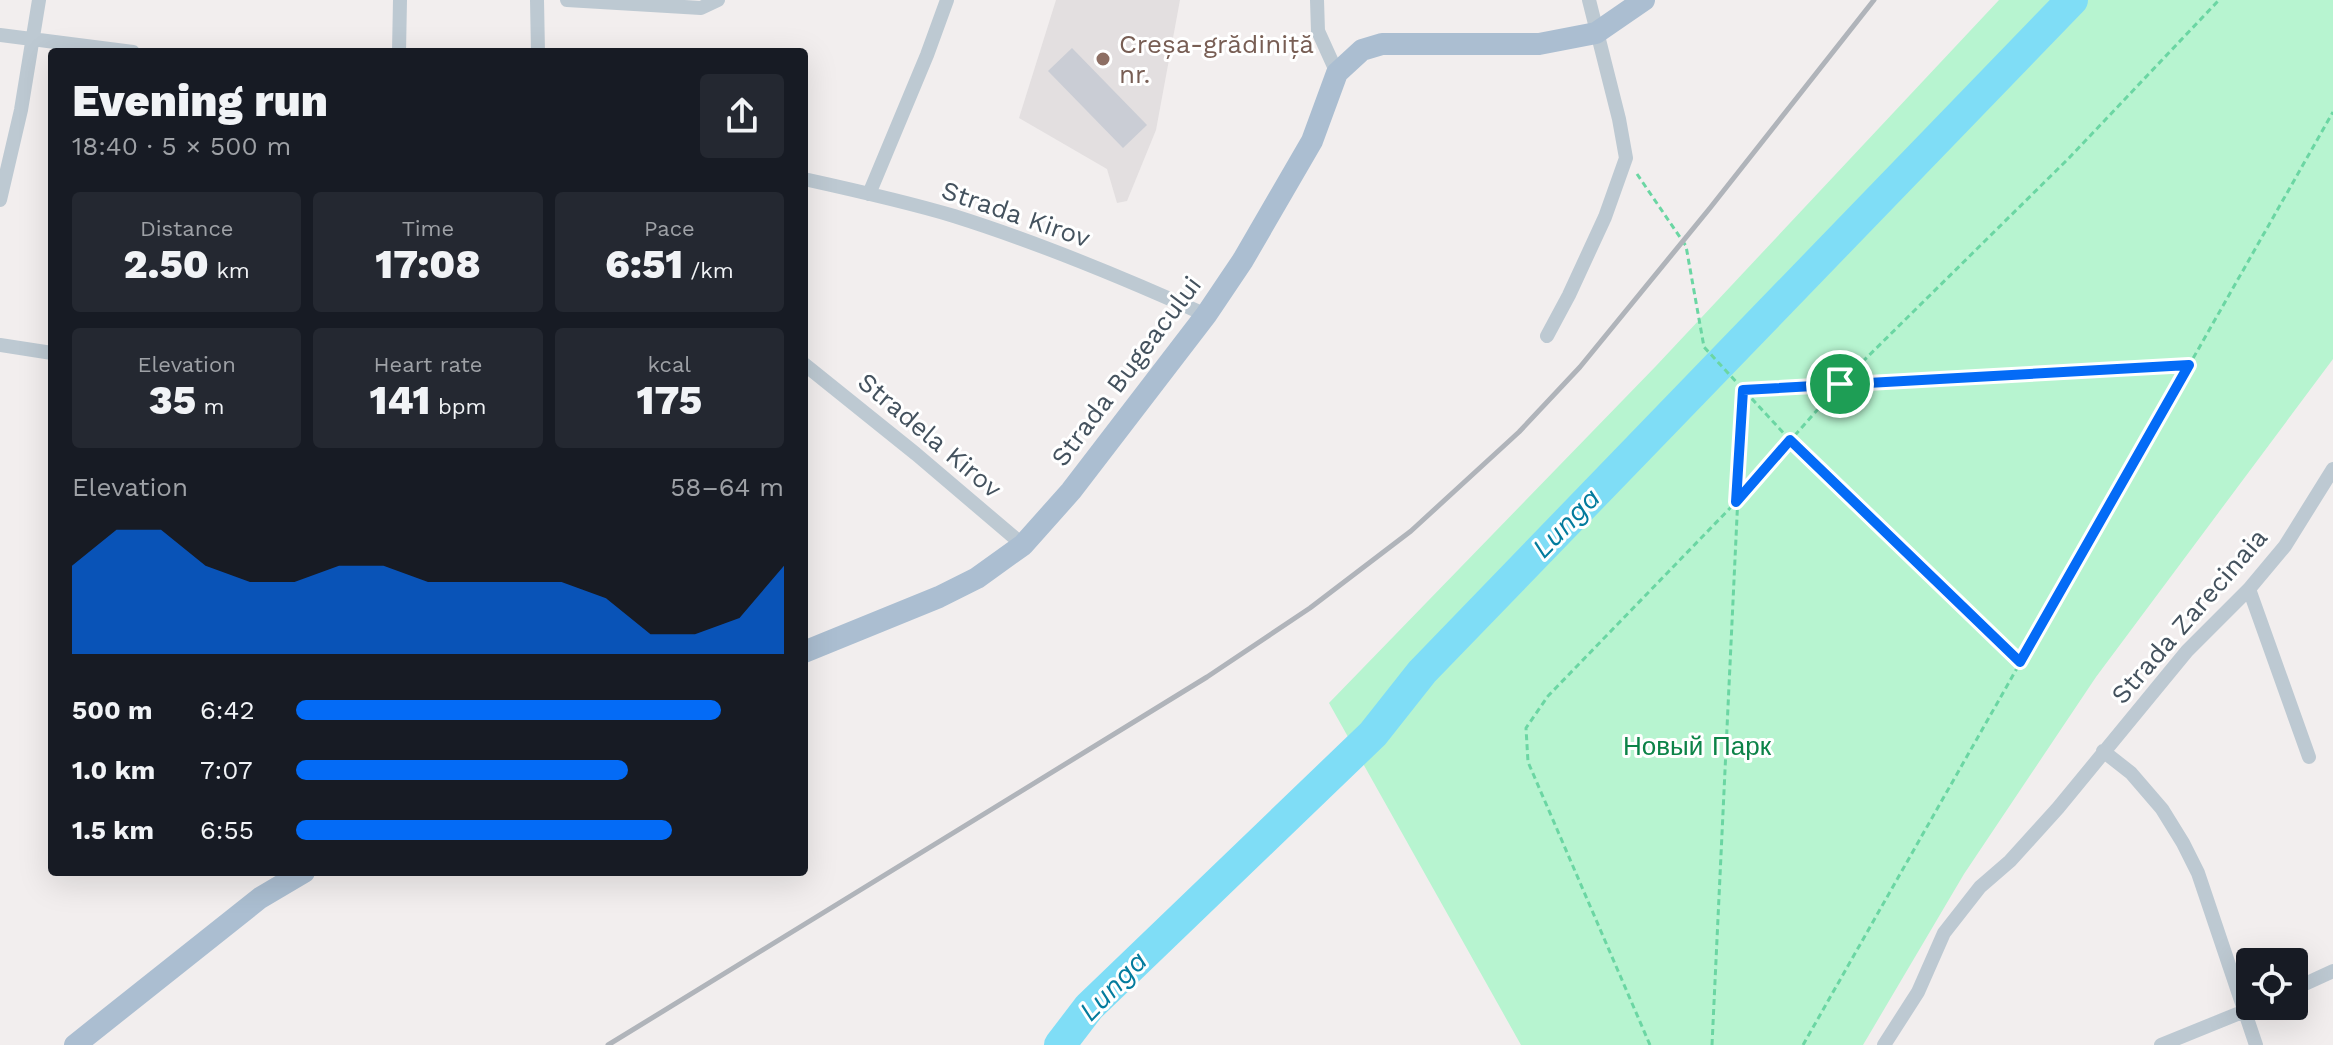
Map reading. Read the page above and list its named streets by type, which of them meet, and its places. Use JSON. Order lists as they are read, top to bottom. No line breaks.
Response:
{"streets":{"main road":["Strada Bugeacului"],"street":["Strada Kirov","Stradela Kirov","Strada Zarecinaia"]},"crossings":[["Strada Kirov","Strada Bugeacului"],["Strada Bugeacului","Stradela Kirov"]],"water":["Lunga"],"parks":["Новый Парк"],"places":["Creșa-grădiniță nr."],"page":{"heading":["Evening run","18:40 · 5 × 500 m"],"stats":[["Distance","2.50 km"],["Time","17:08"],["Pace","6:51 /km"],["Elevation","35 m"],["Heart rate","141 bpm"],["kcal","175"]],"chart":["Elevation","58–64 m"],"list":[{"name":"500 m","note":"6:42"},{"name":"1.0 km","note":"7:07"},{"name":"1.5 km","note":"6:55"}]}}
